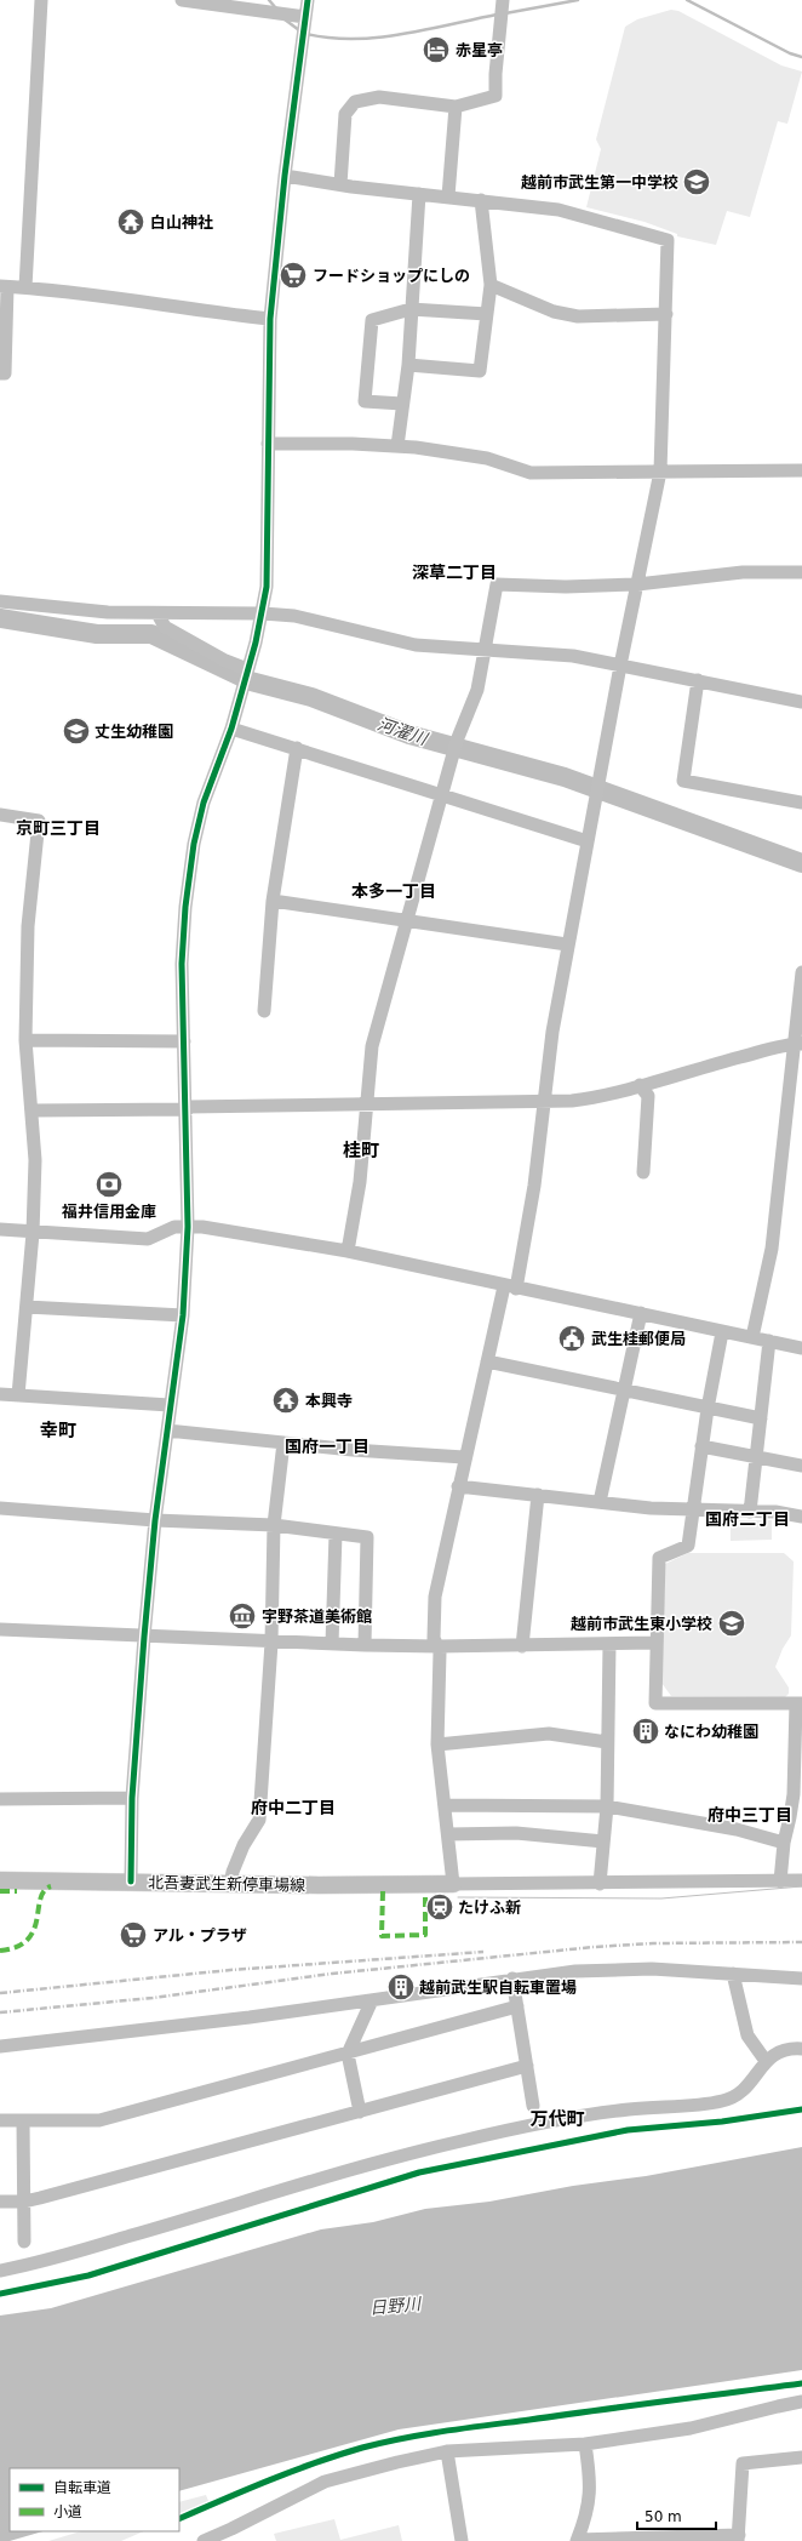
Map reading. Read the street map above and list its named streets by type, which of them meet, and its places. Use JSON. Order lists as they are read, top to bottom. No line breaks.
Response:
{"streets":{"main road":["北吾妻武生新停車場線"]},"districts":["深草二丁目","京町三丁目","本多一丁目","桂町","幸町","国府一丁目","国府二丁目","府中二丁目","府中三丁目","万代町"],"water":["河濯川","日野川"],"places":{"hotel":["赤星亭"],"school or university":["越前市武生第一中学校","丈生幼稚園","越前市武生東小学校"],"temple":["白山神社","本興寺"],"supermarket":["フードショップにしの","アル・プラザ"],"bank":["福井信用金庫"],"public building":["武生桂郵便局"],"museum":["宇野茶道美術館"],"building":["なにわ幼稚園","越前武生駅自転車置場"],"station":["たけふ新"]},"legend":["自転車道","小道"],"scale_bar":"50 m"}
